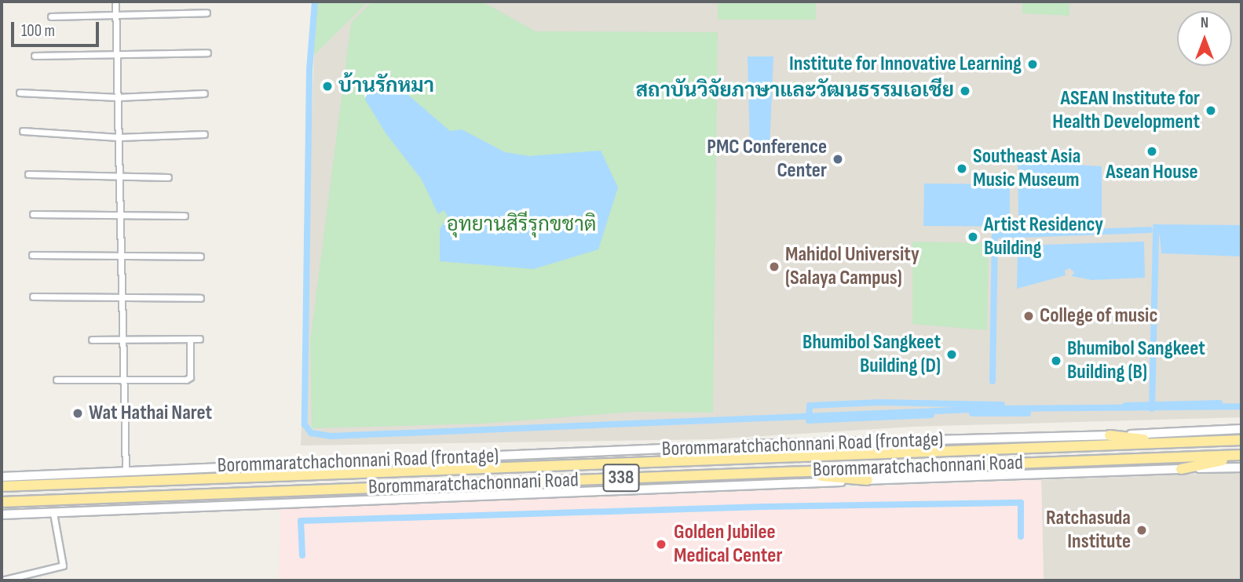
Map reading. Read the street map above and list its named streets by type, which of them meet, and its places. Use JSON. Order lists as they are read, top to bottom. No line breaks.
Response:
{"streets":{"highway":["Borommaratchachonnani Road","338"],"main road":["Borommaratchachonnani Road (frontage)"]},"parks":["อุทยานสิรีรุกขชาติ"],"places":["Institute for Innovative Learning","บ้านรักหมา","สถาบันวิจัยภาษาและวัฒนธรรมเอเชีย","ASEAN Institute for Health Development","Asean House","PMC Conference Center","Southeast Asia Music Museum","Artist Residency Building","Mahidol University (Salaya Campus)","College of music","Bhumibol Sangkeet Building (D)","Bhumibol Sangkeet Building (B)","Wat Hathai Naret","Ratchasuda Institute","Golden Jubilee Medical Center"],"scale_bar":"100 m","north":"top"}
